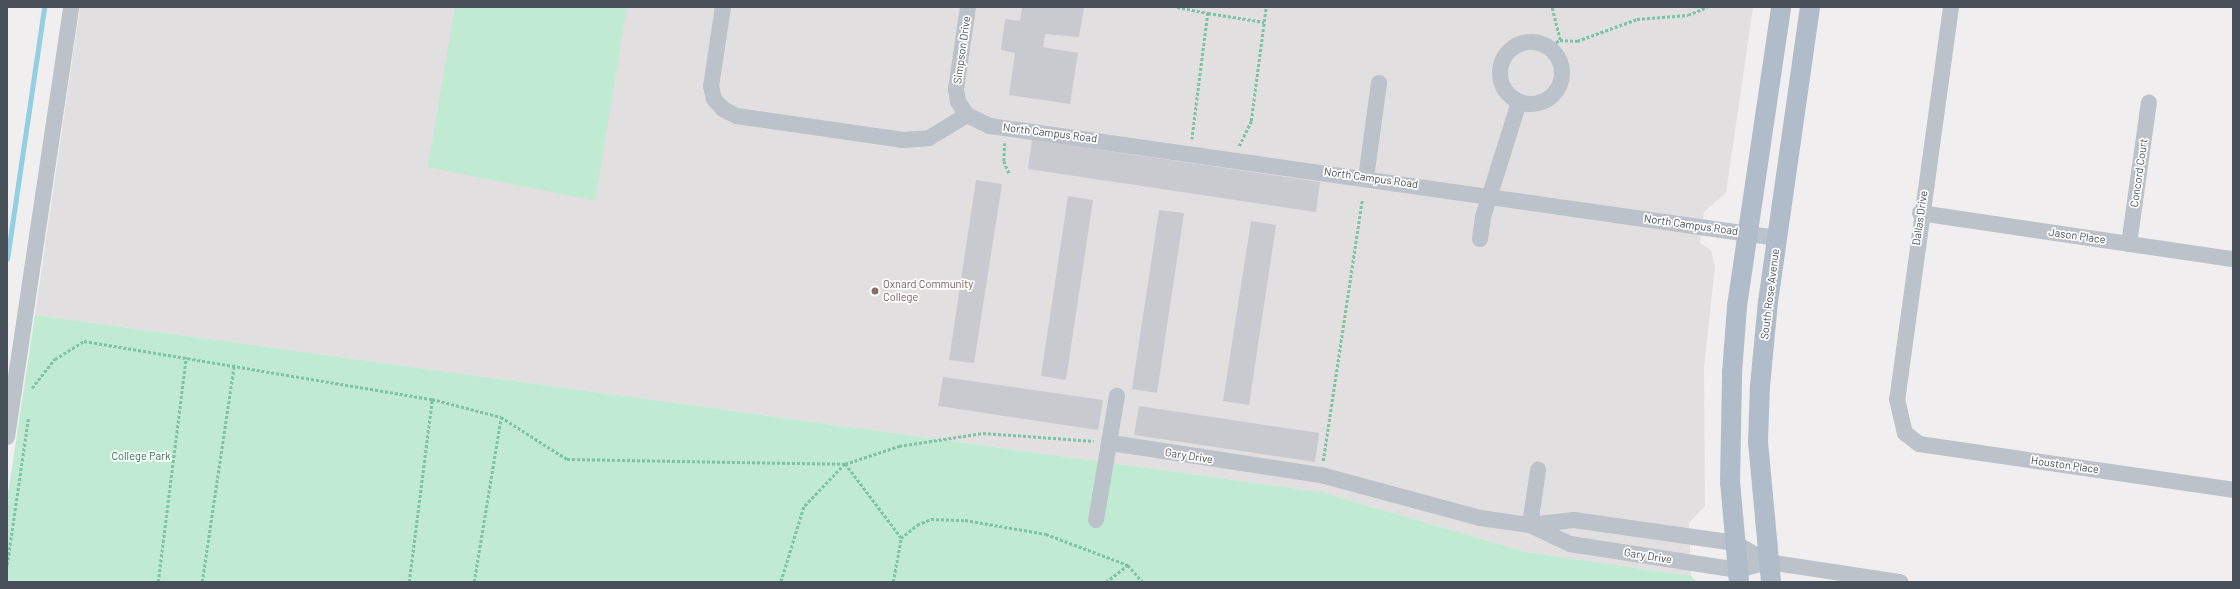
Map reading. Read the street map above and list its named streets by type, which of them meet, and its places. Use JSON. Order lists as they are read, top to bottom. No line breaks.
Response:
{"streets":{"main road":["South Rose Avenue"],"street":["Simpson Drive","North Campus Road","Concord Court","Dallas Drive","Jason Place","Gary Drive","Houston Place"]},"crossings":[["Simpson Drive","North Campus Road"],["North Campus Road","South Rose Avenue"],["Concord Court","Jason Place"],["Dallas Drive","Jason Place"],["Dallas Drive","Houston Place"],["South Rose Avenue","Gary Drive"]],"parks":["College Park"],"places":["Oxnard Community College"]}
